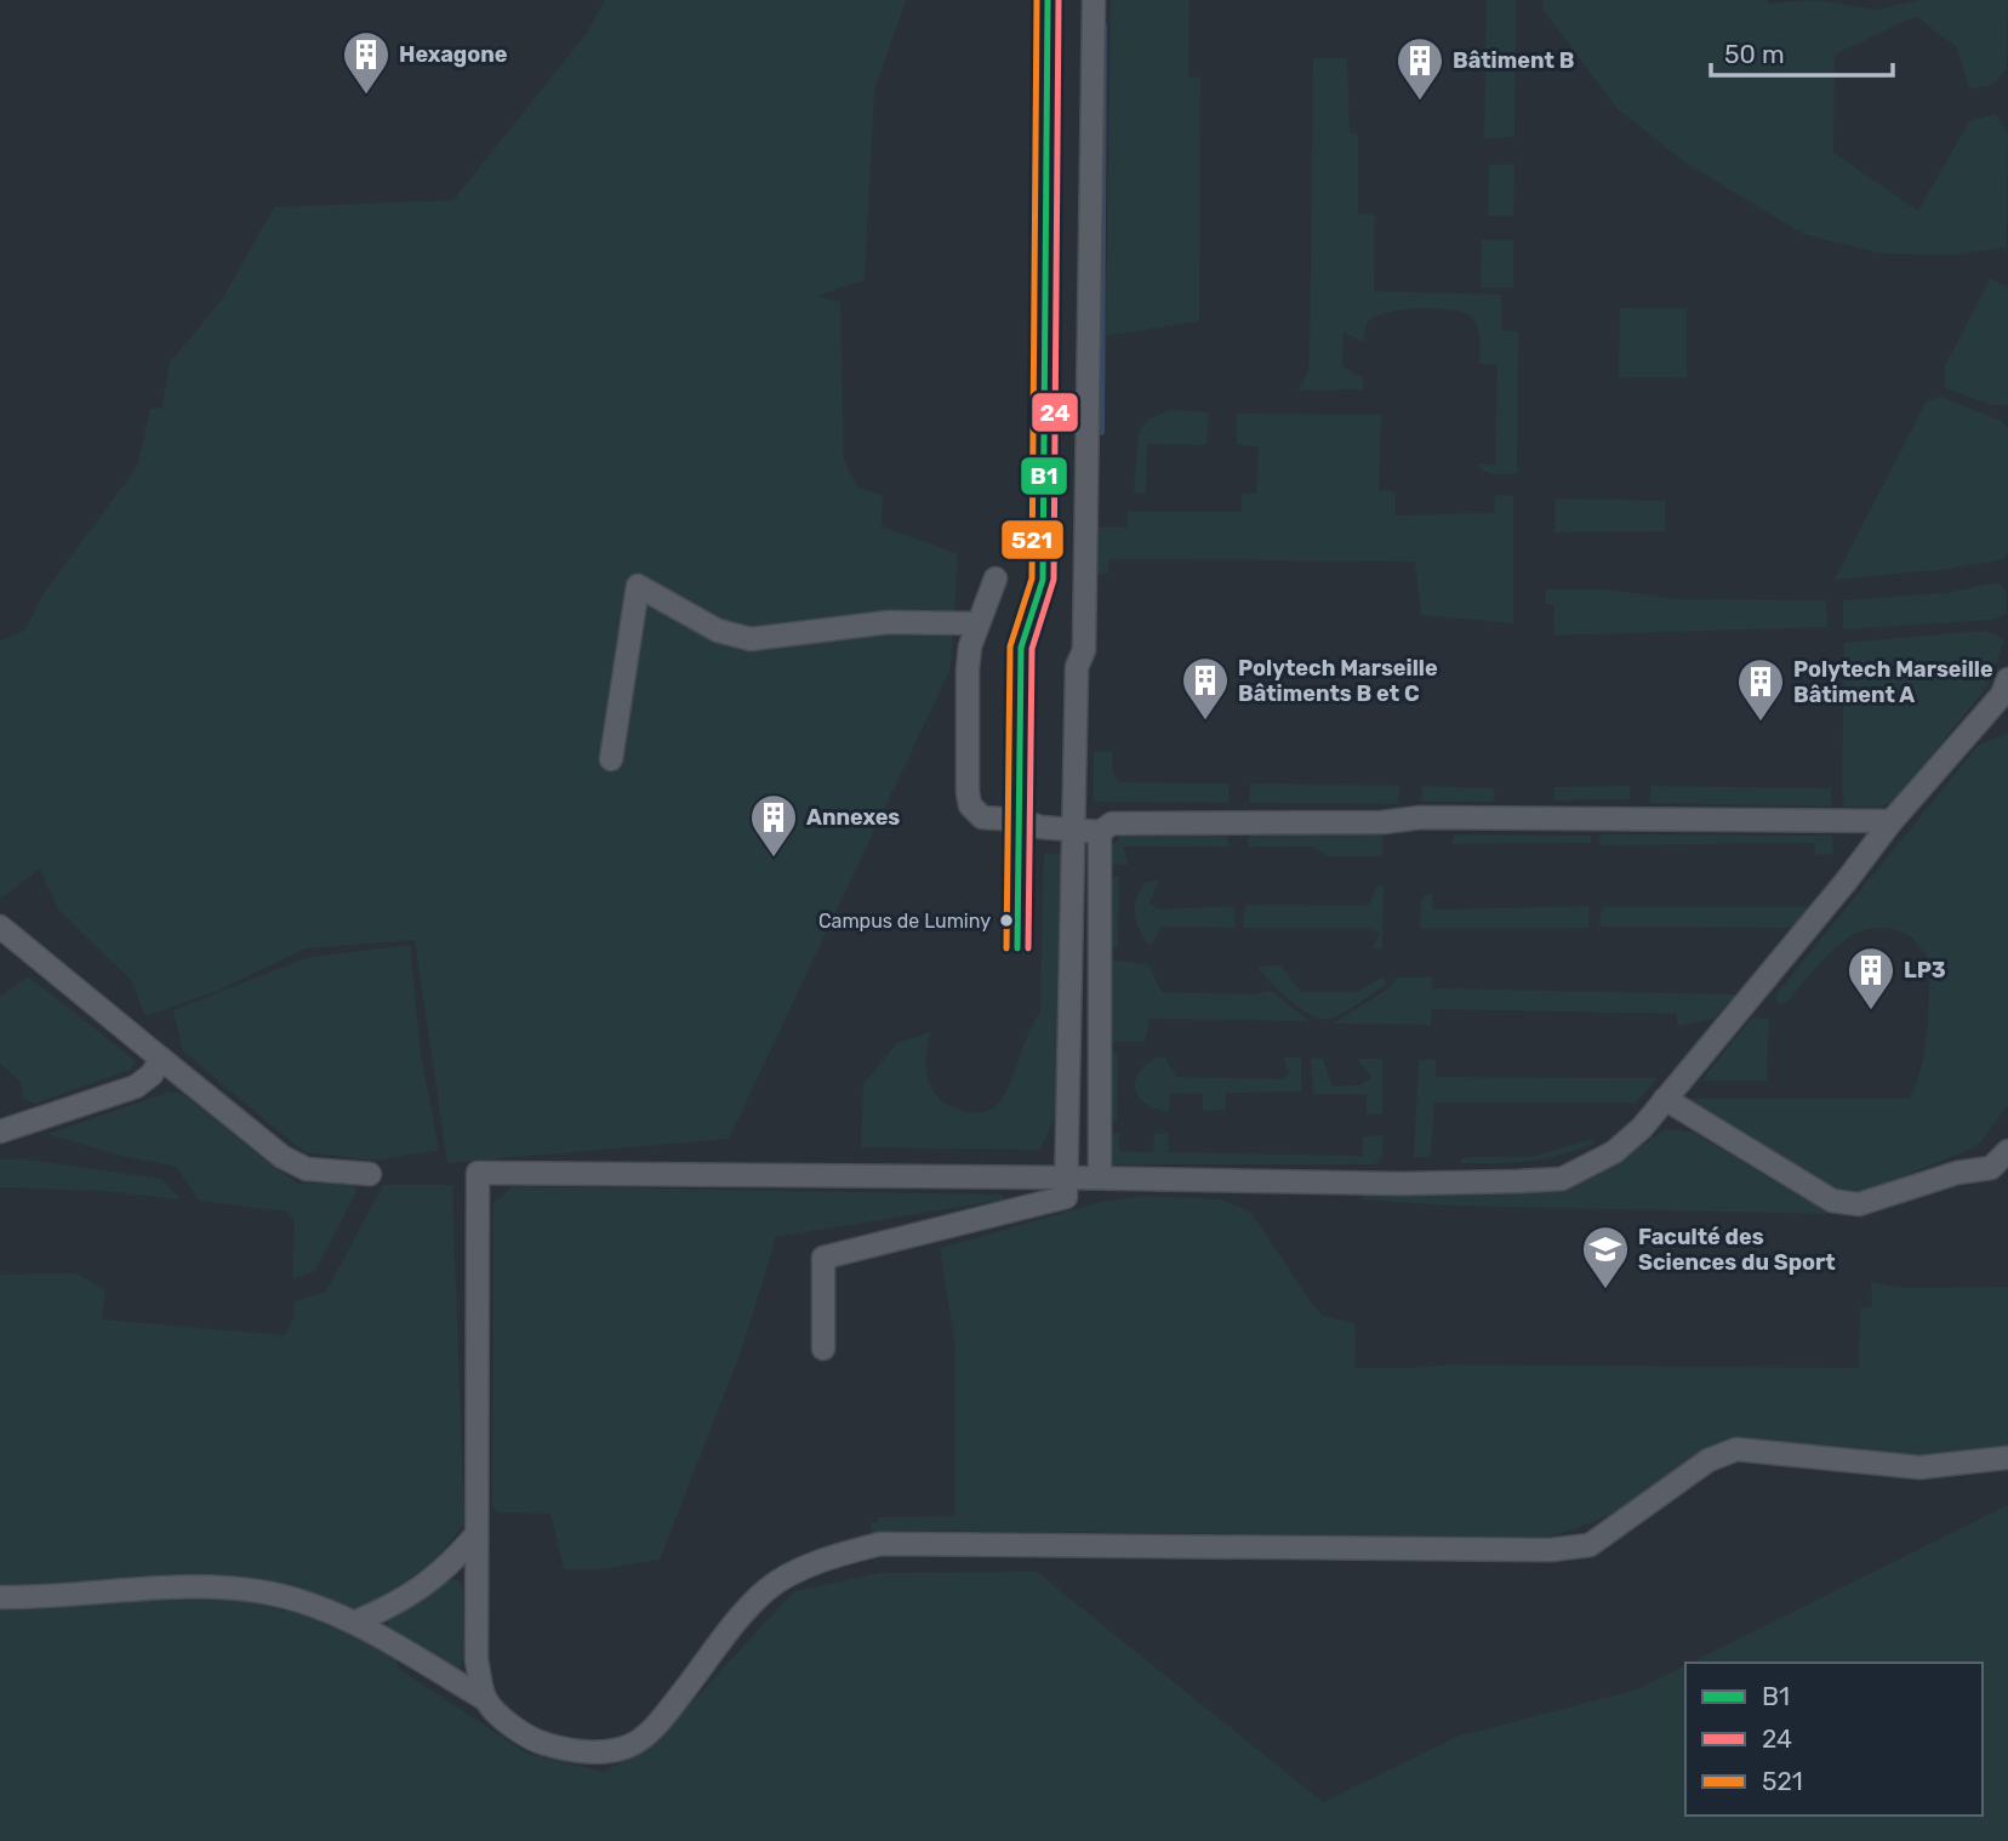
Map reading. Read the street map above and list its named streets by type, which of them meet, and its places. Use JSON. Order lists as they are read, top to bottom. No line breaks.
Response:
{"places":{"building":["Hexagone","Bâtiment B","Polytech Marseille Bâtiments B et C","Polytech Marseille Bâtiment A","Annexes","LP3"],"other":["Campus de Luminy"],"school or university":["Faculté des Sciences du Sport"]},"lines":["transit line B1","transit line 24","transit line 521"],"legend":["B1","24","521"],"scale_bar":"50 m"}
